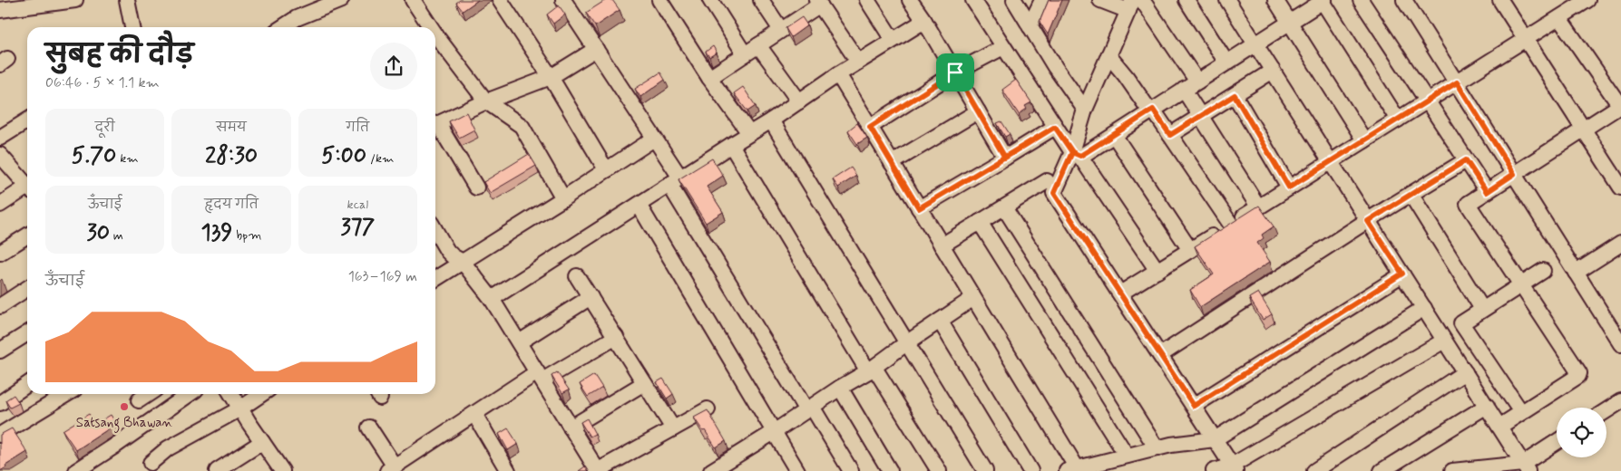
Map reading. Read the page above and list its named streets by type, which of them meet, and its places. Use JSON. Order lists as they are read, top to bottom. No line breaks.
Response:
{"places":["Satsang Bhawan"],"page":{"heading":["सुबह की दौड़","06:46 · 5 × 1.1 km"],"stats":[["दूरी","5.70 km"],["समय","28:30"],["गति","5:00 /km"],["ऊँचाई","30 m"],["हृदय गति","139 bpm"],["kcal","377"]],"chart":["ऊँचाई","163–169 m"]}}
